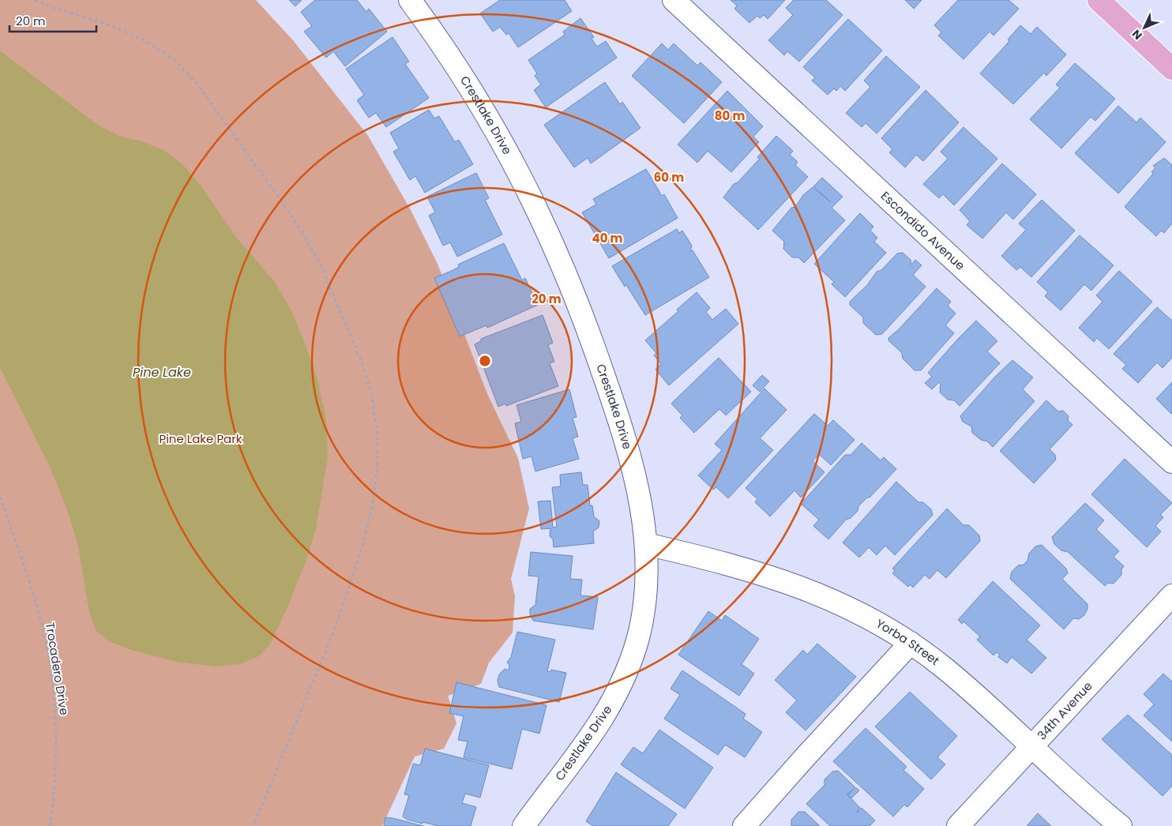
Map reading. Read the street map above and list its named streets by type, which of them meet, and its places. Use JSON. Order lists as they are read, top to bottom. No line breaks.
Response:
{"streets":{"street":["Crestlake Drive","Escondido Avenue","Yorba Street","34th Avenue"],"path":["Trocadero Drive"]},"crossings":[["Crestlake Drive","Yorba Street"],["Yorba Street","34th Avenue"]],"water":["Pine Lake"],"parks":["Pine Lake Park"],"scale_bar":"20 m","north":"bottom left","rings":["80 m","60 m","40 m","20 m"]}
